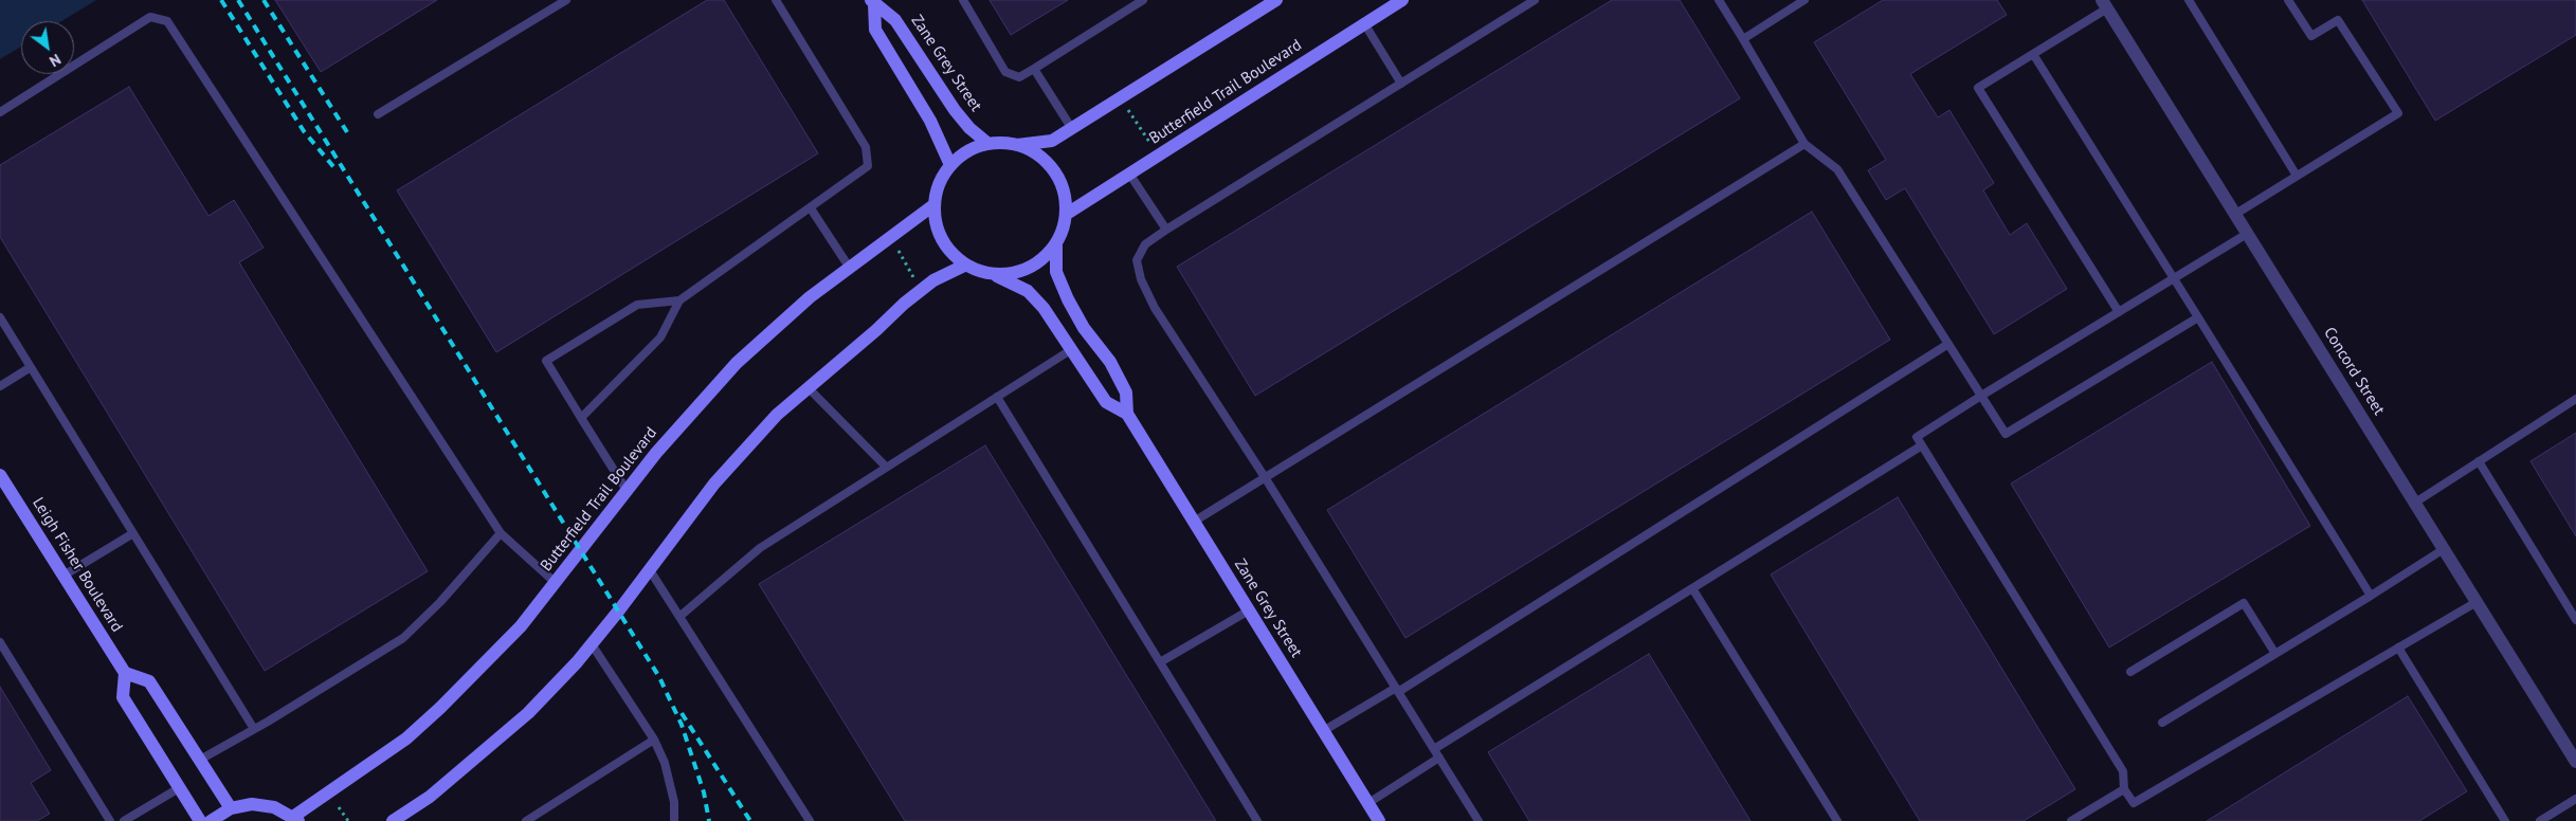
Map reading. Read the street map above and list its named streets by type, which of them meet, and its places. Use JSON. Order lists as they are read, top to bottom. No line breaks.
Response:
{"streets":{"street":["Zane Grey Street","Butterfield Trail Boulevard","Concord Street","Leigh Fisher Boulevard"]},"crossings":[["Zane Grey Street","Butterfield Trail Boulevard"]],"north":"bottom right"}
